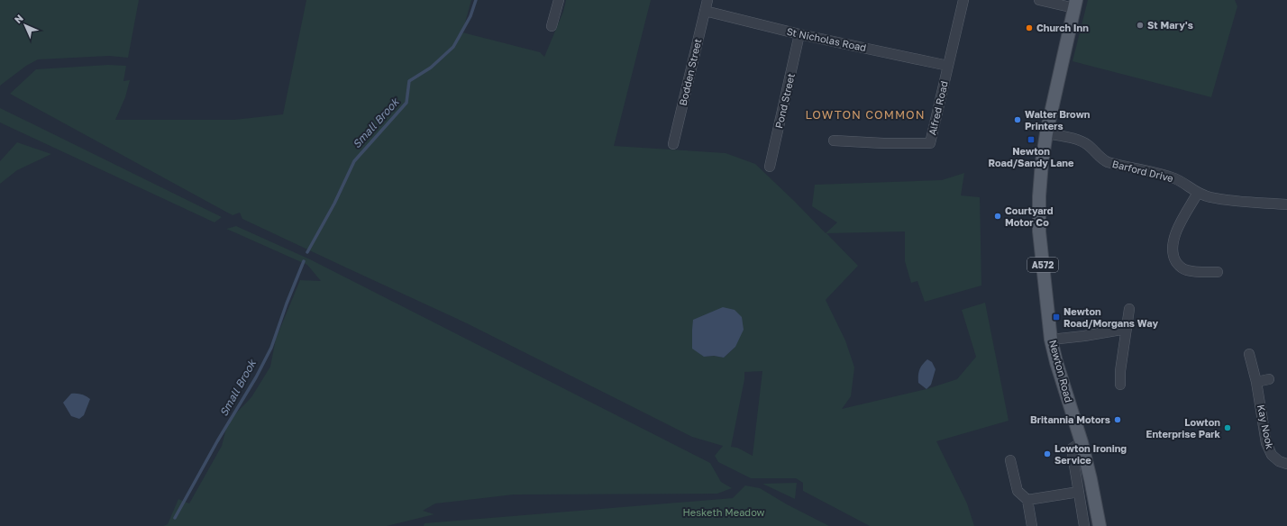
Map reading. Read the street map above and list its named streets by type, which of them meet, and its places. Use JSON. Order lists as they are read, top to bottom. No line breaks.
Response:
{"streets":{"main road":["A572","Newton Road"],"street":["St Nicholas Road","Bodden Street","Pond Street","Alfred Road","Barford Drive","Kay Nook"]},"crossings":[["St Nicholas Road","Bodden Street"],["St Nicholas Road","Pond Street"],["St Nicholas Road","Alfred Road"],["Barford Drive","Newton Road"]],"districts":["LOWTON COMMON"],"water":["Small Brook"],"parks":["Hesketh Meadow"],"places":{"other":["St Mary's","Church Inn","Walter Brown Printers","Courtyard Motor Co","Britannia Motors","Lowton Enterprise Park","Lowton Ironing Service"],"transit":["Newton Road/Sandy Lane","Newton Road/Morgans Way"]},"north":"top left"}
